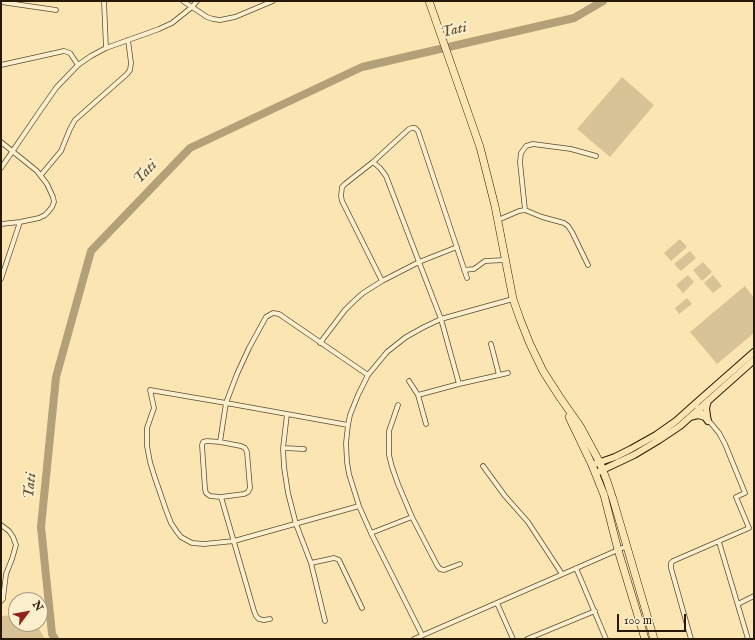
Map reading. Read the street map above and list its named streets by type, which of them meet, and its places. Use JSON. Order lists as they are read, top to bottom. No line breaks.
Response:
{"water":["Tati"],"scale_bar":"100 m","north":"top right"}
